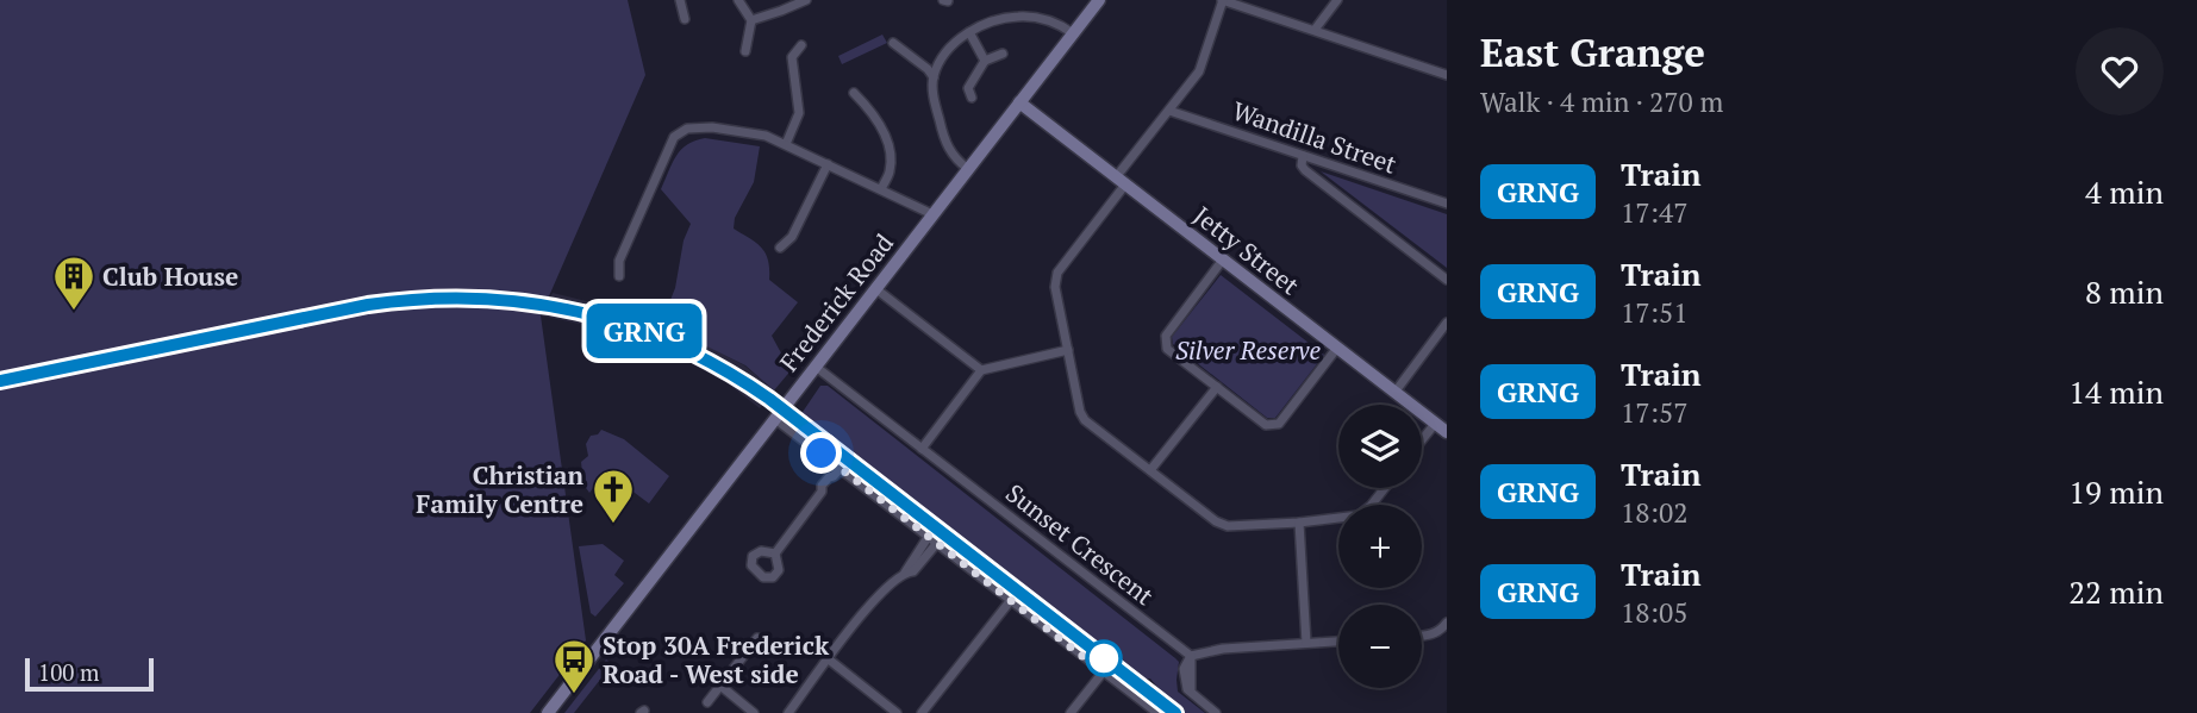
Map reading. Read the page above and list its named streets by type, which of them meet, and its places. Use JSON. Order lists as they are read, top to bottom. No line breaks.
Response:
{"streets":{"main road":["Jetty Street","Frederick Road"],"street":["Wandilla Street","Sunset Crescent"]},"crossings":[["Jetty Street","Frederick Road"],["Frederick Road","Sunset Crescent"]],"parks":["Silver Reserve"],"places":{"building":["Club House"],"church":["Christian Family Centre"],"bus stop":["Stop 30A Frederick Road - West side"]},"scale_bar":"100 m","page":{"on_map":"GRNG","heading":["East Grange","Walk · 4 min · 270 m"],"list":[{"mark":"GRNG","name":"Train","note":"17:47","value":"4 min"},{"mark":"GRNG","name":"Train","note":"17:51","value":"8 min"},{"mark":"GRNG","name":"Train","note":"17:57","value":"14 min"},{"mark":"GRNG","name":"Train","note":"18:02","value":"19 min"},{"mark":"GRNG","name":"Train","note":"18:05","value":"22 min"}],"map_buttons":["+","−"],"scale":"100 m"}}
